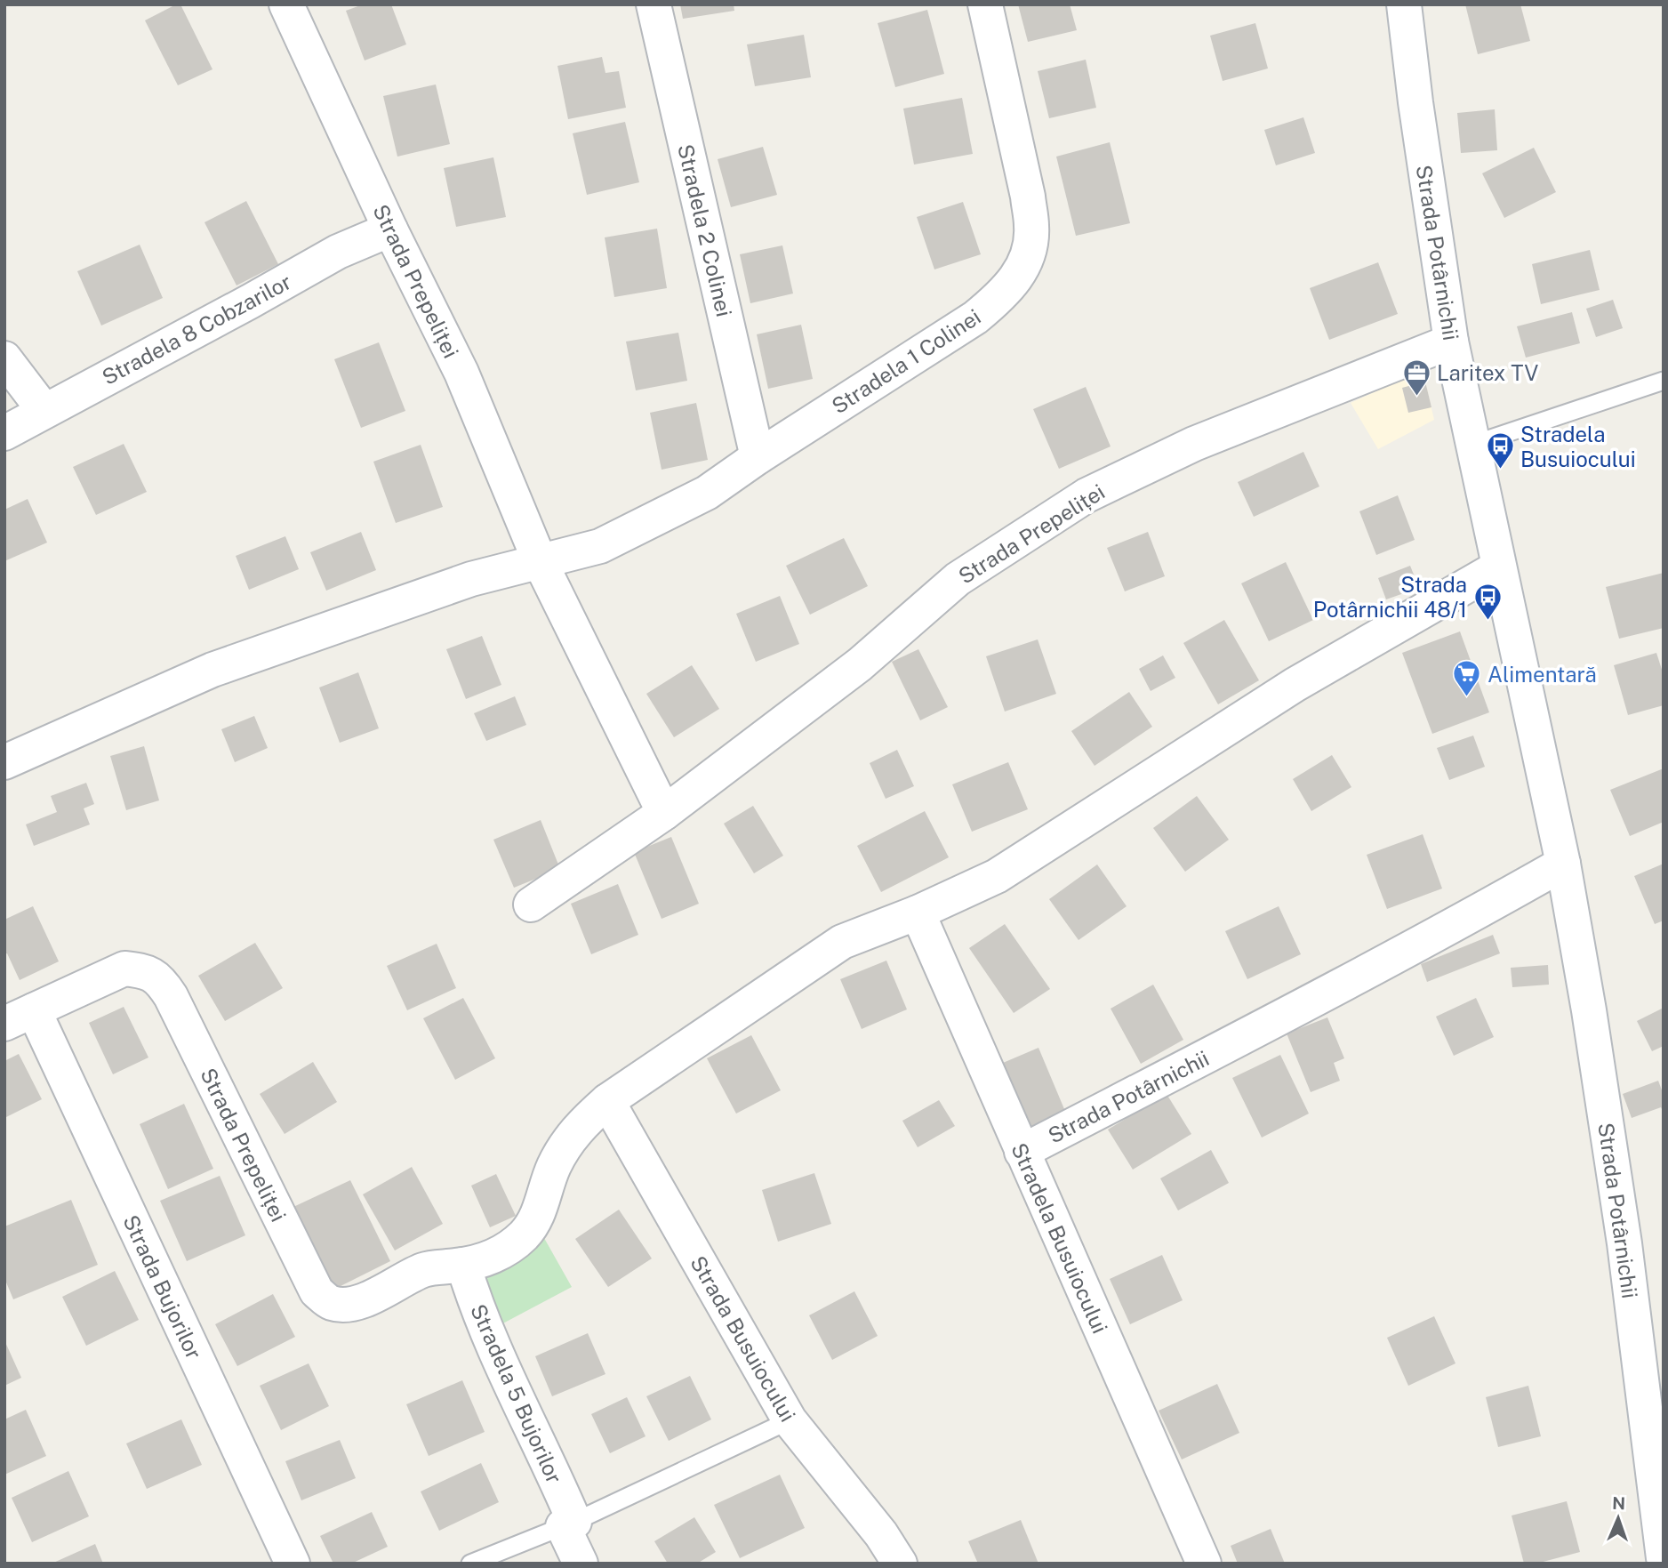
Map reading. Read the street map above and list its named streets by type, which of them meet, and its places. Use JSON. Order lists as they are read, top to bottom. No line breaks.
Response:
{"streets":{"street":["Stradela 2 Colinei","Strada Potârnichii","Strada Prepeliței","Stradela 8 Cobzarilor","Stradela 1 Colinei","Stradela Busuiocului","Strada Bujorilor","Strada Busuiocului","Stradela 5 Bujorilor"]},"crossings":[["Stradela 2 Colinei","Stradela 1 Colinei"],["Strada Potârnichii","Strada Prepeliței"],["Strada Potârnichii","Stradela Busuiocului"],["Strada Prepeliței","Stradela 8 Cobzarilor"],["Strada Prepeliței","Stradela 1 Colinei"],["Strada Prepeliței","Strada Bujorilor"],["Strada Prepeliței","Stradela 5 Bujorilor"]],"places":{"office":["Laritex TV"],"bus stop":["Stradela Busuiocului","Strada Potârnichii 48/1"],"supermarket":["Alimentară"]},"north":"top"}
